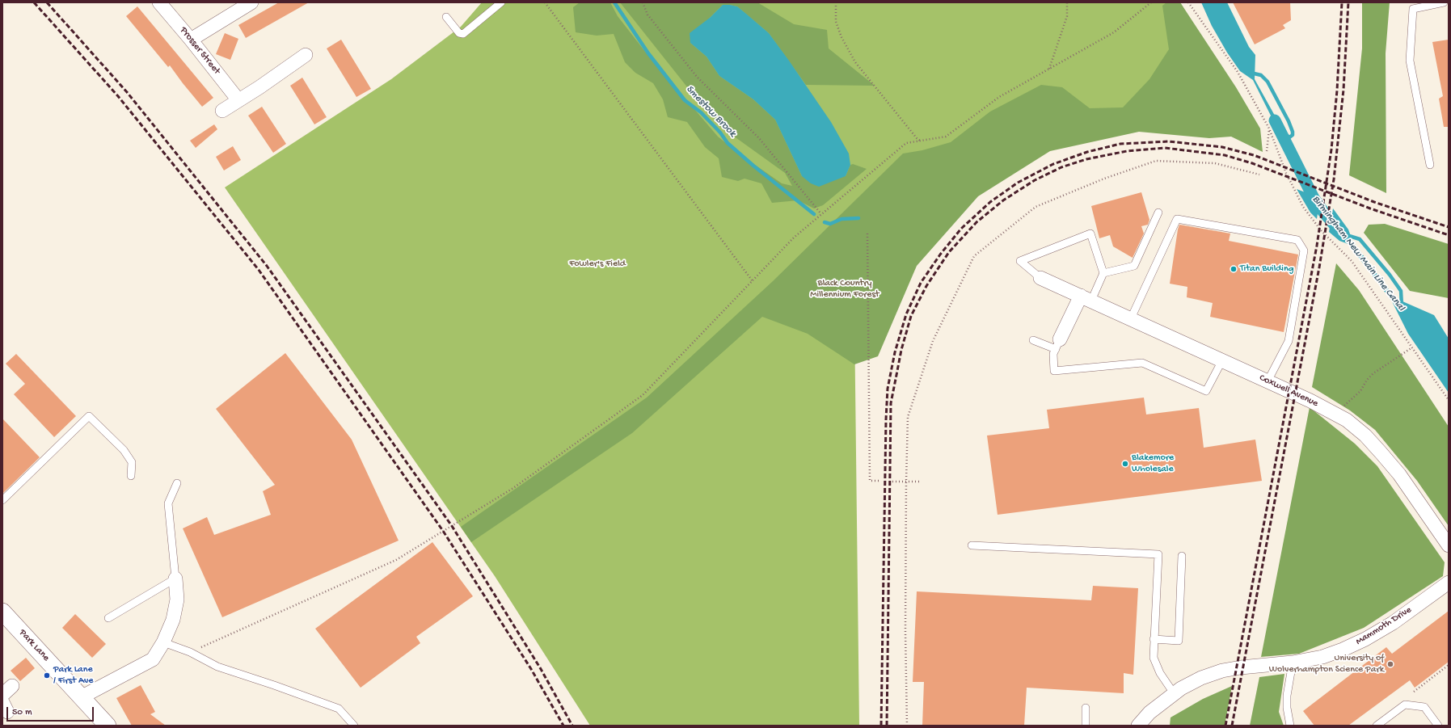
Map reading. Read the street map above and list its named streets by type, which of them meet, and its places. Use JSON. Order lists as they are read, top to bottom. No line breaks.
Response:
{"streets":{"street":["Prosser Street","Coxwell Avenue","Mammoth Drive","Park Lane"]},"water":["Smestow Brook","Birmingham New Main Line Canal"],"parks":["Fowler's Field","Black Country Millennium Forest"],"places":["Titan Building","Blakemore Wholesale","University of Wolverhampton Science Park","Park Lane / First Ave"],"scale_bar":"50 m"}
